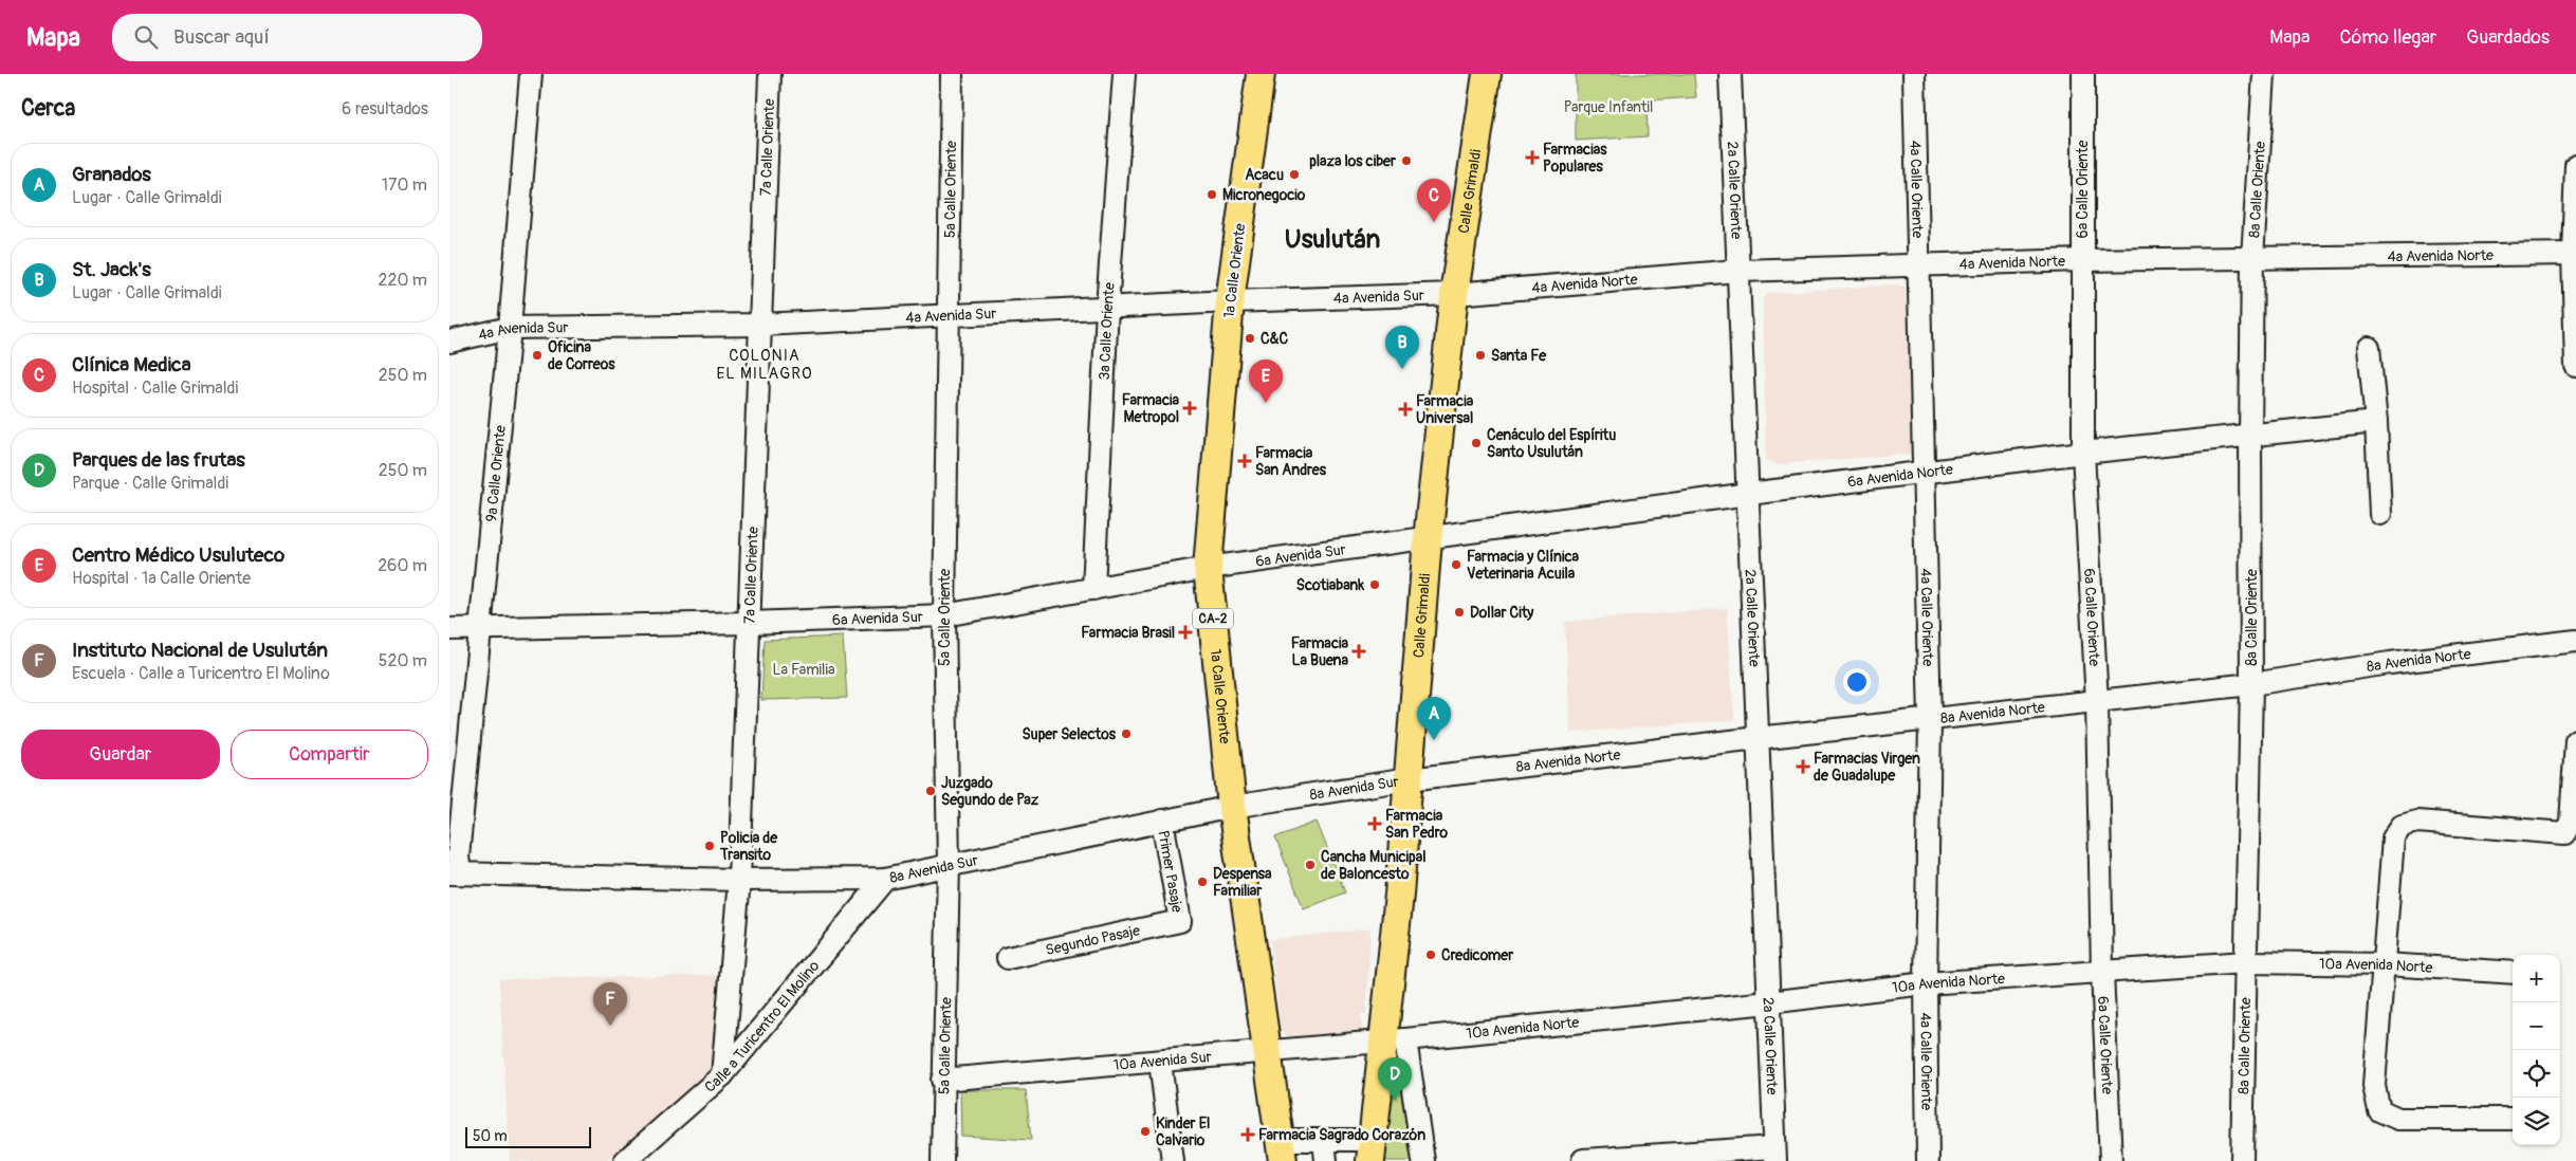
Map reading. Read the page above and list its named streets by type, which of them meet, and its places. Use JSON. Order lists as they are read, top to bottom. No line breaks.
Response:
{"streets":{"main road":["Calle Grimaldi","1a Calle Oriente","CA-2"],"street":["7a Calle Oriente","5a Calle Oriente","2a Calle Oriente","4a Calle Oriente","6a Calle Oriente","8a Calle Oriente","4a Avenida Norte","4a Avenida Sur","3a Calle Oriente","9a Calle Oriente","6a Avenida Norte","6a Avenida Sur","8a Avenida Norte","8a Avenida Sur","Primer Pasaje","Segundo Pasaje","10a Avenida Norte","Calle a Turicentro El Molino","10a Avenida Sur"]},"crossings":[["7a Calle Oriente","4a Avenida Sur"],["7a Calle Oriente","6a Avenida Sur"],["7a Calle Oriente","8a Avenida Sur"],["7a Calle Oriente","Calle a Turicentro El Molino"],["5a Calle Oriente","4a Avenida Sur"],["5a Calle Oriente","6a Avenida Sur"],["5a Calle Oriente","8a Avenida Sur"],["5a Calle Oriente","10a Avenida Sur"],["2a Calle Oriente","4a Avenida Norte"],["2a Calle Oriente","6a Avenida Norte"],["2a Calle Oriente","8a Avenida Norte"],["2a Calle Oriente","10a Avenida Norte"],["4a Calle Oriente","4a Avenida Norte"],["4a Calle Oriente","6a Avenida Norte"],["4a Calle Oriente","8a Avenida Norte"],["4a Calle Oriente","10a Avenida Norte"],["6a Calle Oriente","4a Avenida Norte"],["6a Calle Oriente","6a Avenida Norte"],["6a Calle Oriente","8a Avenida Norte"],["6a Calle Oriente","10a Avenida Norte"],["8a Calle Oriente","4a Avenida Norte"],["8a Calle Oriente","6a Avenida Norte"],["8a Calle Oriente","8a Avenida Norte"],["8a Calle Oriente","10a Avenida Norte"],["Calle Grimaldi","4a Avenida Norte"],["Calle Grimaldi","4a Avenida Sur"],["Calle Grimaldi","6a Avenida Norte"],["Calle Grimaldi","6a Avenida Sur"],["Calle Grimaldi","8a Avenida Norte"],["Calle Grimaldi","8a Avenida Sur"],["Calle Grimaldi","10a Avenida Norte"],["Calle Grimaldi","10a Avenida Sur"],["4a Avenida Norte","4a Avenida Sur"],["1a Calle Oriente","4a Avenida Sur"],["1a Calle Oriente","6a Avenida Sur"],["1a Calle Oriente","8a Avenida Sur"],["1a Calle Oriente","10a Avenida Sur"],["4a Avenida Sur","3a Calle Oriente"],["4a Avenida Sur","9a Calle Oriente"],["3a Calle Oriente","6a Avenida Sur"],["9a Calle Oriente","6a Avenida Sur"],["9a Calle Oriente","8a Avenida Sur"],["6a Avenida Norte","6a Avenida Sur"],["8a Avenida Norte","8a Avenida Sur"],["8a Avenida Sur","Primer Pasaje"],["8a Avenida Sur","Calle a Turicentro El Molino"],["Primer Pasaje","Segundo Pasaje"],["10a Avenida Norte","10a Avenida Sur"]],"districts":["Usulután","COLONIA EL MILAGRO"],"parks":["Parque Infantil","La Familia"],"places":{"health":["Farmacias Populares","Farmacia Metropol","Farmacia Universal","Farmacia San Andres","Farmacia Brasil","Farmacia La Buena","Farmacias Virgen de Guadalupe","Farmacia San Pedro","Farmacia Sagrado Corazón"],"other":["plaza los ciber","Acacu","Micronegocio","C&C","Oficina de Correos","Santa Fe","Cenáculo del Espíritu Santo Usulután","Farmacia y Clínica Veterinaria Acuila","Scotiabank","Dollar City","Super Selectos","Juzgado Segundo de Paz","Policia de Transito","Cancha Municipal de Baloncesto","Despensa Familiar","Credicomer","Kinder El Calvario"]},"scale_bar":"50 m","page":{"header":"Mapa","search":"Buscar aquí","nav":["Mapa","Cómo llegar","Guardados"],"heading":["Cerca","6 resultados"],"list":[{"mark":"A","name":"Granados","note":"Lugar · Calle Grimaldi","value":"170 m"},{"mark":"B","name":"St. Jack's","note":"Lugar · Calle Grimaldi","value":"220 m"},{"mark":"C","name":"Clínica Medica","note":"Hospital · Calle Grimaldi","value":"250 m"},{"mark":"D","name":"Parques de las frutas","note":"Parque · Calle Grimaldi","value":"250 m"},{"mark":"E","name":"Centro Médico Usuluteco","note":"Hospital · 1a Calle Oriente","value":"260 m"},{"mark":"F","name":"Instituto Nacional de Usulután","note":"Escuela · Calle a Turicentro El Molino","value":"520 m"}],"pins":["C","B","E","A","F","D"],"buttons":["Guardar","Compartir"],"map_buttons":["+","−"],"scale":"50 m"}}
